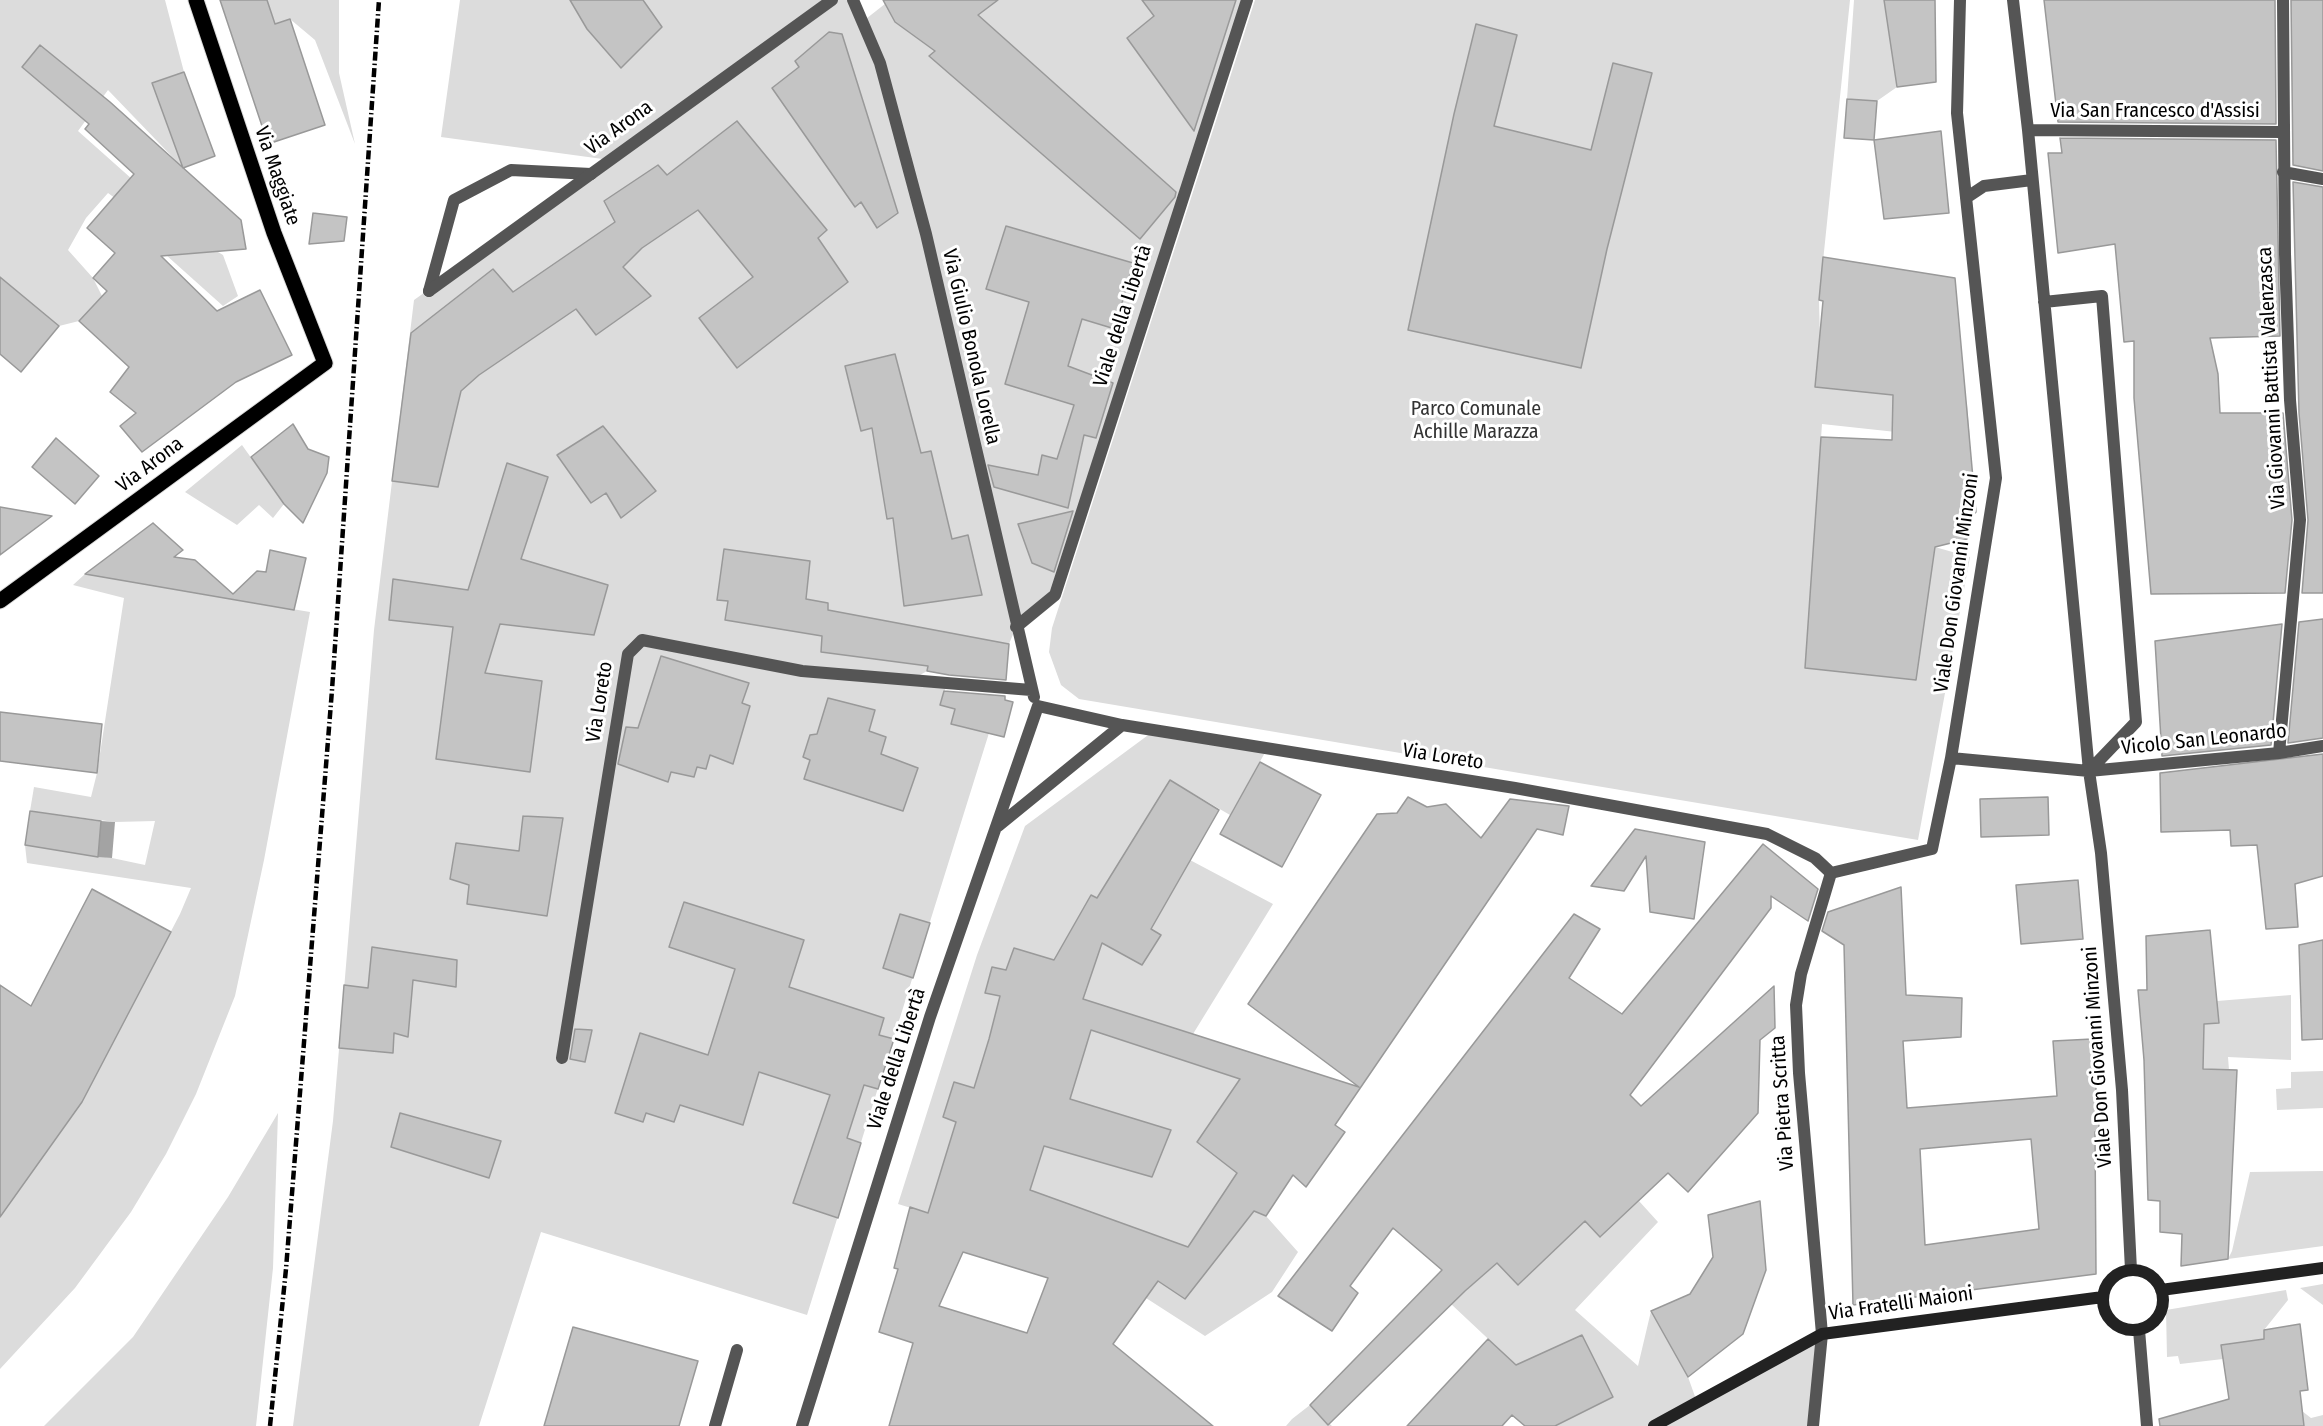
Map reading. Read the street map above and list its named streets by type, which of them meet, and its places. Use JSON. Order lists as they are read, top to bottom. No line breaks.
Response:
{"streets":{"main road":["Via Arona","Via Maggiate","Via Fratelli Maioni"],"street":["Via San Francesco d'Assisi","Viale della Libertà","Via Giulio Bonola Lorella","Via Giovanni Battista Valenzasca","Viale Don Giovanni Minzoni","Via Loreto","Vicolo San Leonardo","Via Pietra Scritta"]},"crossings":[["Via San Francesco d'Assisi","Via Giovanni Battista Valenzasca"],["Via San Francesco d'Assisi","Viale Don Giovanni Minzoni"],["Via Arona","Via Maggiate"],["Viale della Libertà","Via Giulio Bonola Lorella"],["Viale della Libertà","Via Loreto"],["Via Giulio Bonola Lorella","Via Loreto"],["Via Giovanni Battista Valenzasca","Vicolo San Leonardo"],["Viale Don Giovanni Minzoni","Via Loreto"],["Viale Don Giovanni Minzoni","Vicolo San Leonardo"],["Viale Don Giovanni Minzoni","Via Pietra Scritta"],["Viale Don Giovanni Minzoni","Via Fratelli Maioni"],["Via Loreto","Via Pietra Scritta"],["Via Pietra Scritta","Via Fratelli Maioni"]],"parks":["Parco Comunale Achille Marazza"]}
